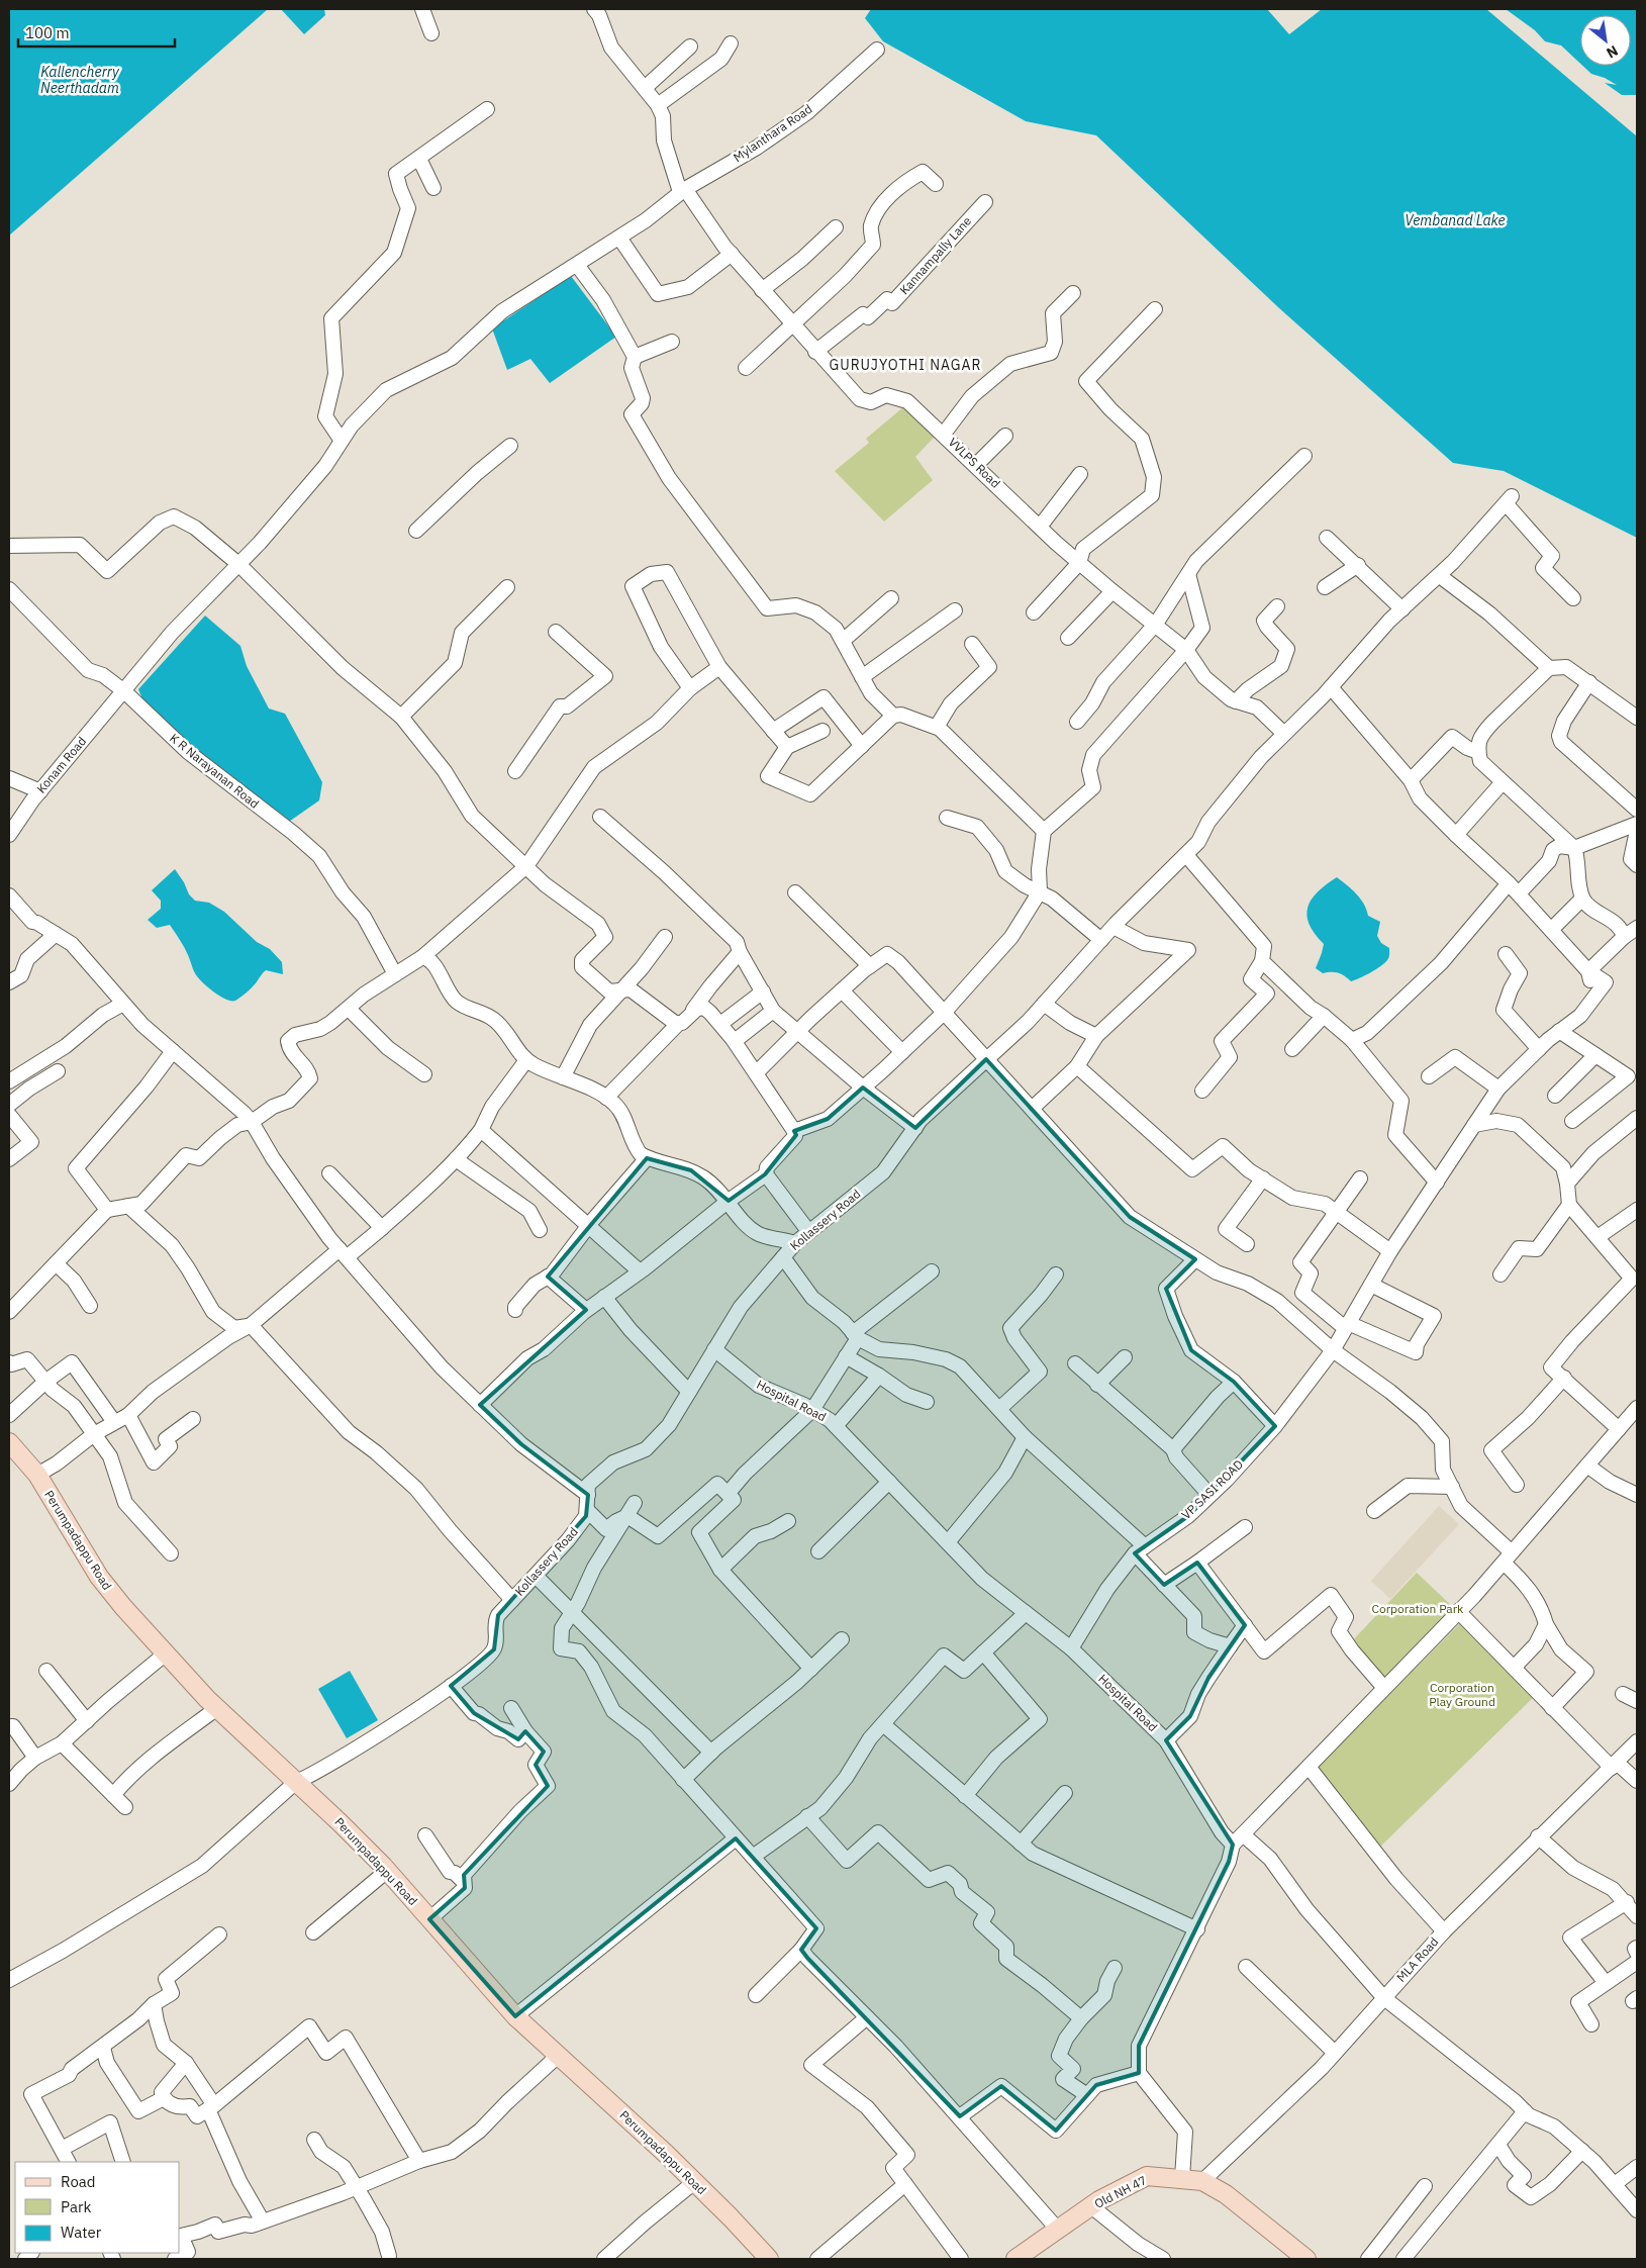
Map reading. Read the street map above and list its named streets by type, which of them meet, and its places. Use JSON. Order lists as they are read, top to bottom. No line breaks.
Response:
{"streets":{"main road":["Perumpadappu Road","Old NH 47"],"street":["Mylanthara Road","Kannampally Lane","VVLPS Road","Konam Road","K R Narayanan Road","Kollassery Road","Hospital Road","VP SASI ROAD","MLA Road"]},"crossings":[["Mylanthara Road","VVLPS Road"],["Mylanthara Road","Konam Road"],["Kannampally Lane","VVLPS Road"],["VVLPS Road","Kollassery Road"],["Konam Road","K R Narayanan Road"],["Kollassery Road","Hospital Road"],["Kollassery Road","Perumpadappu Road"],["Hospital Road","VP SASI ROAD"],["MLA Road","Old NH 47"]],"districts":["GURUJYOTHI NAGAR"],"water":["Kallencherry Neerthadam","Vembanad Lake"],"parks":["Corporation Park","Corporation Play Ground"],"legend":["Road","Park","Water"],"scale_bar":"100 m","north":"bottom right"}
